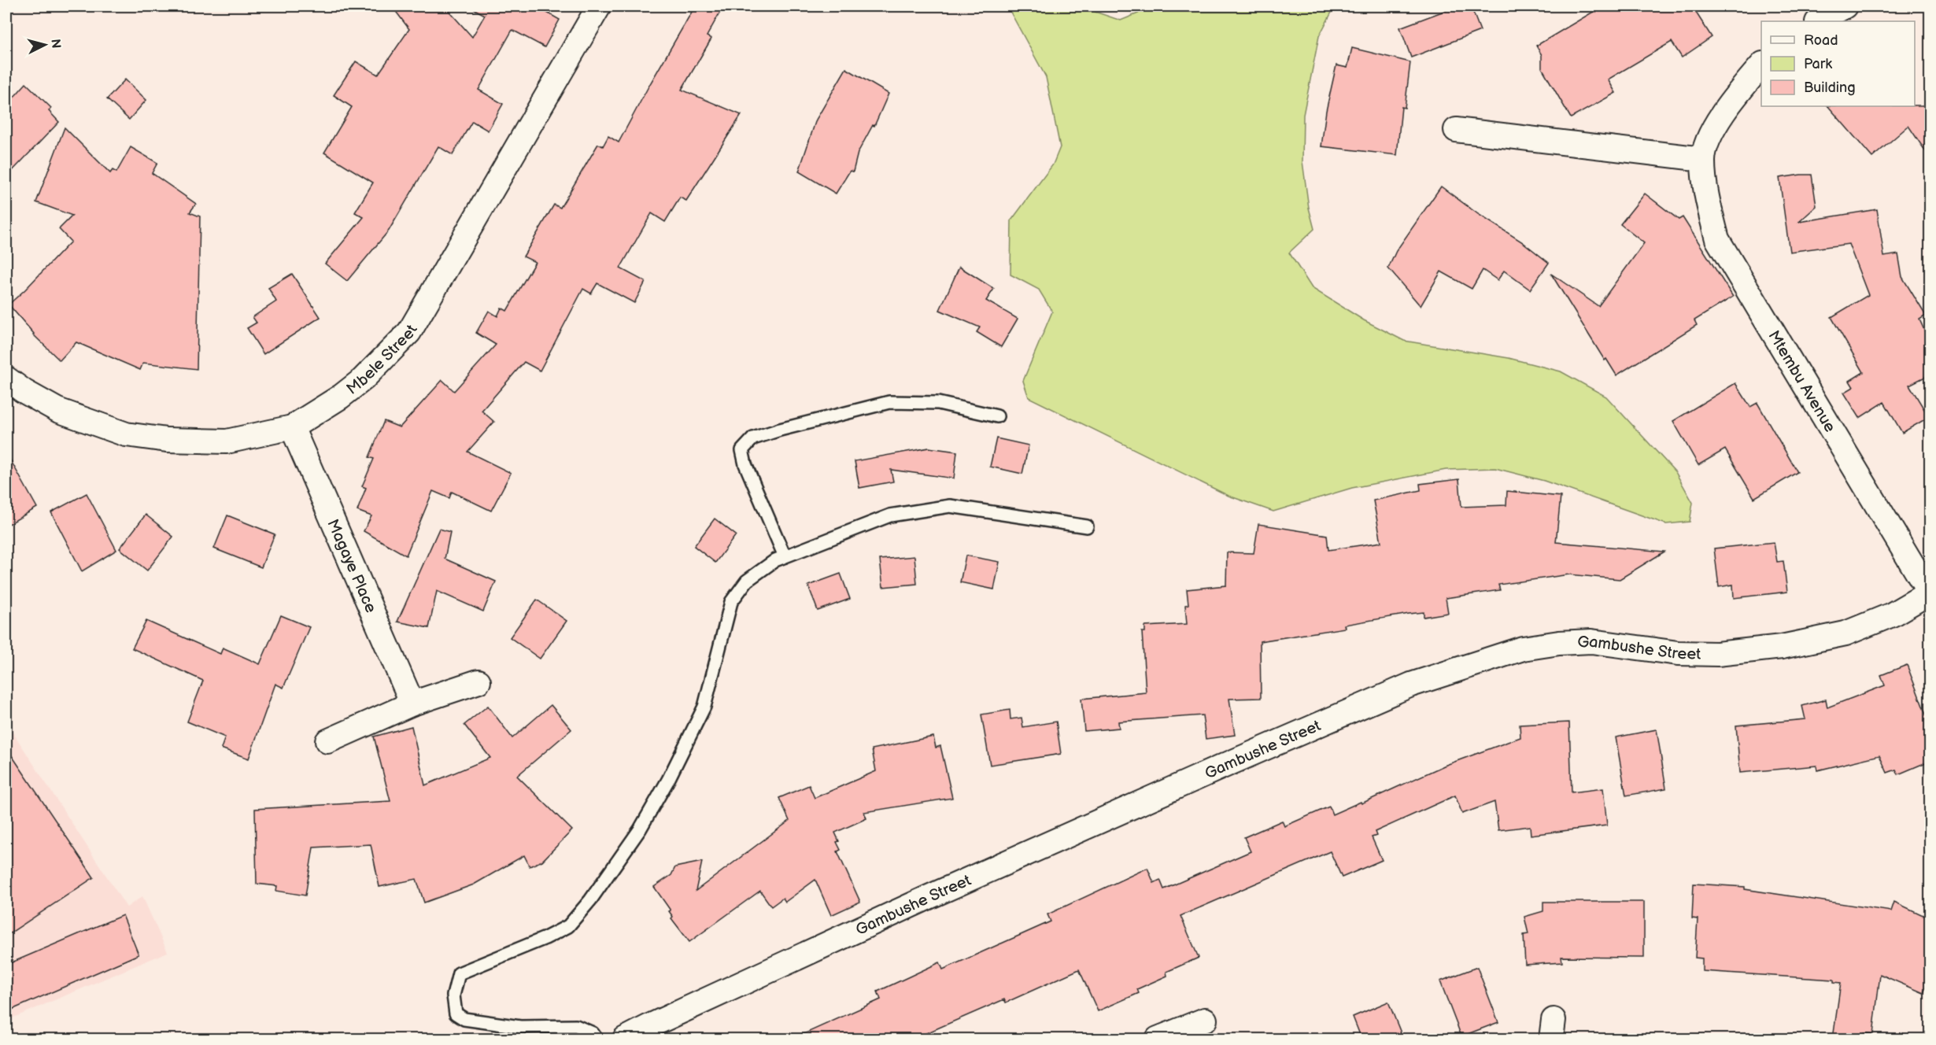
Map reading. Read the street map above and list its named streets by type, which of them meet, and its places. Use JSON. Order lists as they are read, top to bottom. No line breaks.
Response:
{"streets":{"street":["Mbele Street","Mtembu Avenue","Magaye Place","Gambushe Street"]},"crossings":[["Mbele Street","Magaye Place"],["Mtembu Avenue","Gambushe Street"]],"legend":["Road","Park","Building"],"north":"right"}
